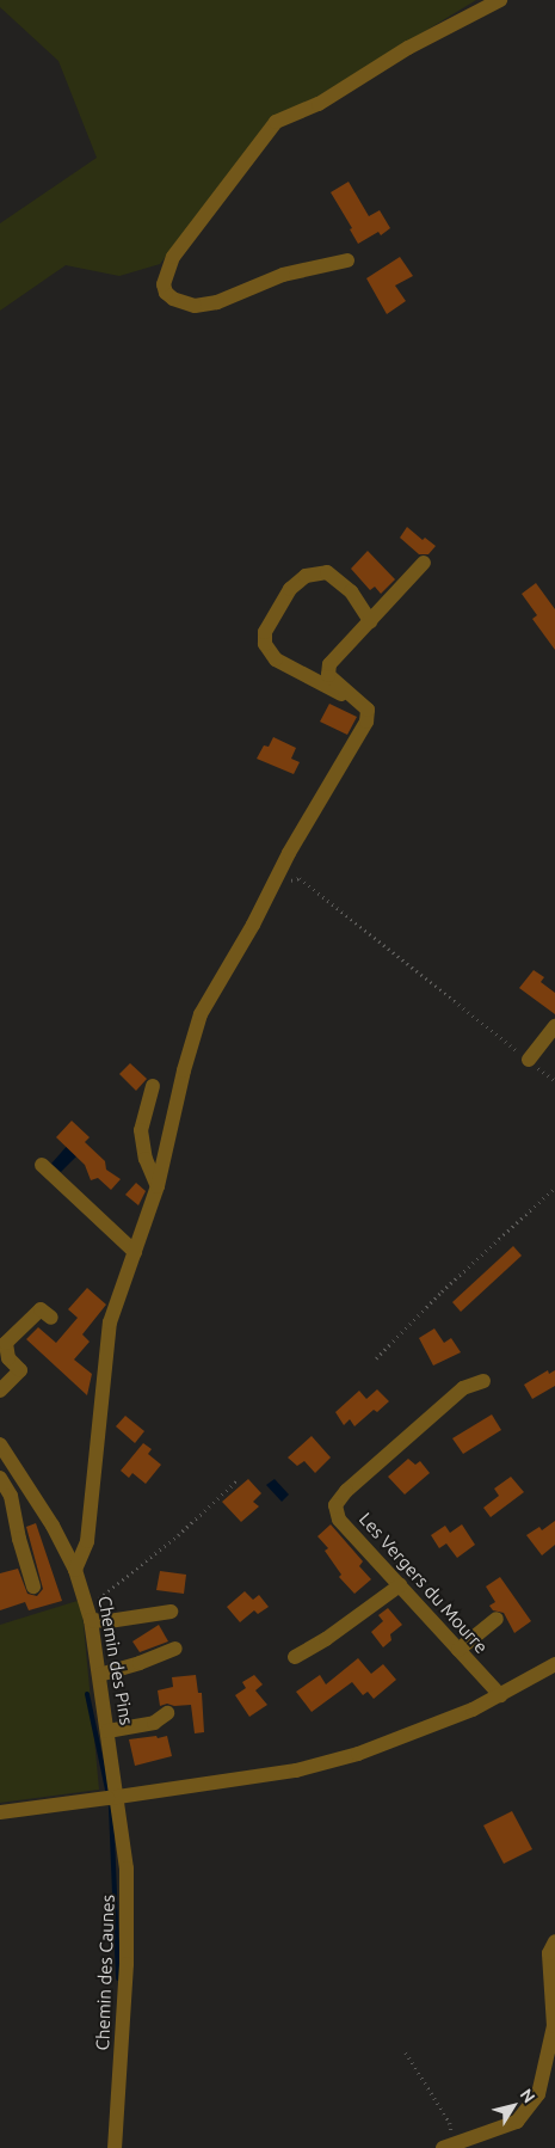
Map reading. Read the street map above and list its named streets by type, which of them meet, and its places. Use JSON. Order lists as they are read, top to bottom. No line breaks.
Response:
{"streets":{"street":["Les Vergers du Mourre","Chemin des Pins","Chemin des Caunes"]},"crossings":[["Chemin des Pins","Chemin des Caunes"]],"north":"top right"}
